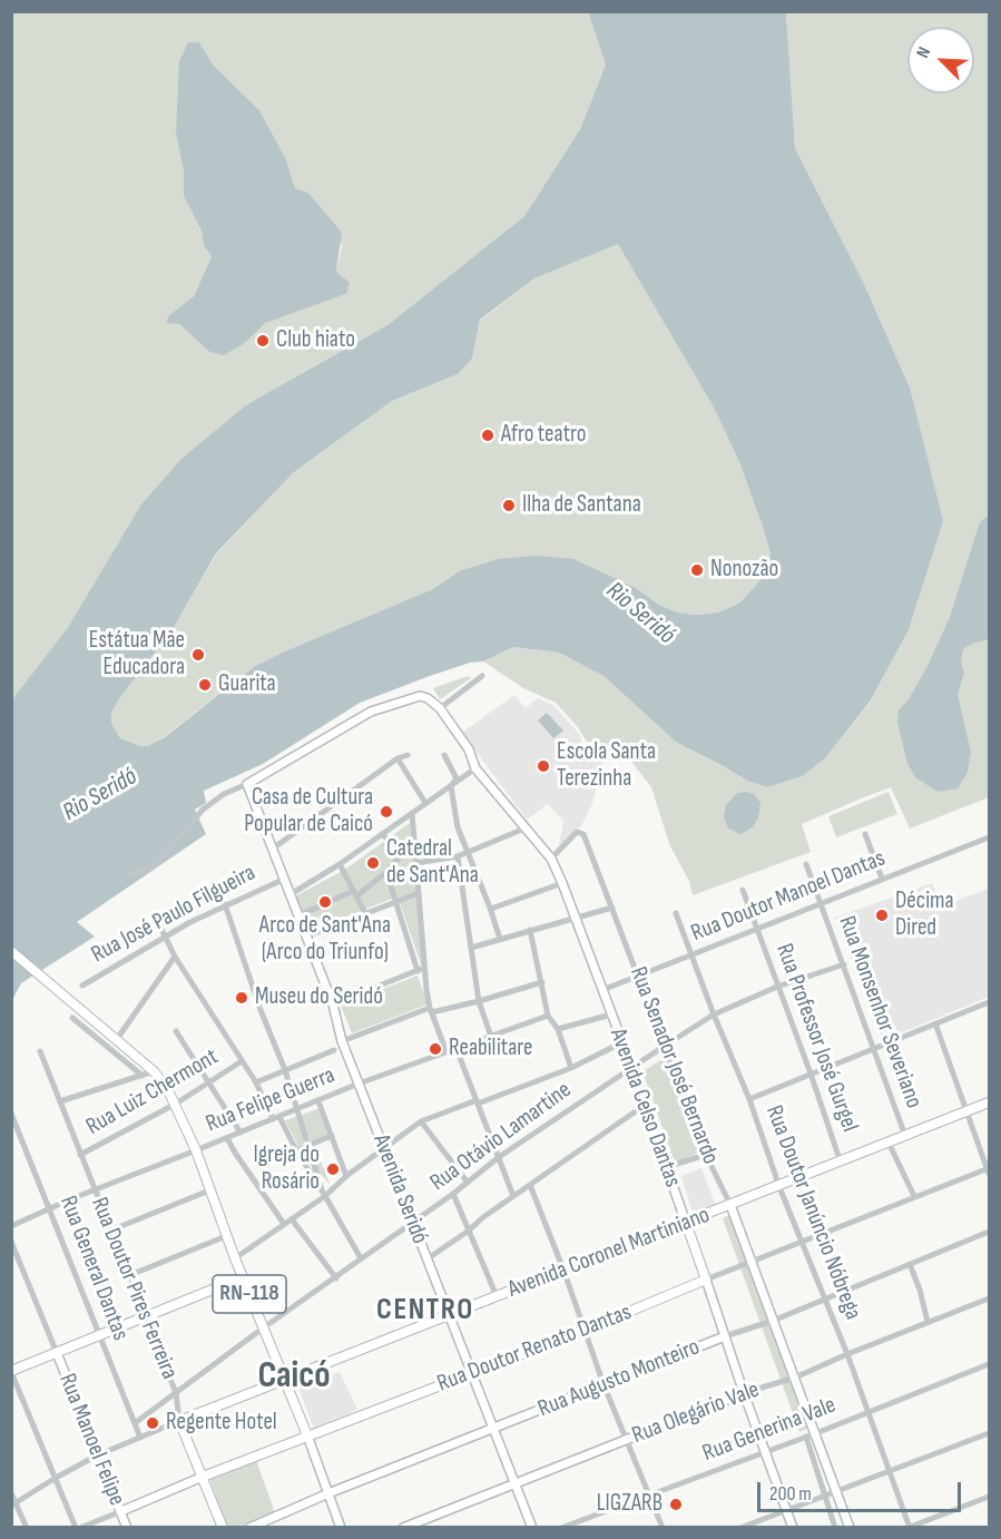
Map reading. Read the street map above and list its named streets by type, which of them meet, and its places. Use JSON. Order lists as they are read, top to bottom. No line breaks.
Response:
{"streets":{"main road":["Rua Senador José Bernardo","Avenida Celso Dantas","Avenida Seridó","Avenida Coronel Martiniano","Rua Doutor Pires Ferreira","RN-118","Rua Doutor Renato Dantas","Rua Augusto Monteiro","Rua Olegário Vale","Rua Manoel Felipe"],"street":["Rua Doutor Manoel Dantas","Rua José Paulo Filgueira","Rua Monsenhor Severiano","Rua Professor José Gurgel","Rua Luiz Chermont","Rua Felipe Guerra","Rua Otávio Lamartine","Rua Doutor Janúncio Nóbrega","Rua General Dantas","Rua Generina Vale"]},"crossings":[["Rua Doutor Manoel Dantas","Rua Monsenhor Severiano"],["Rua Doutor Manoel Dantas","Rua Professor José Gurgel"],["Rua Doutor Manoel Dantas","Rua Senador José Bernardo"],["Rua Doutor Manoel Dantas","Avenida Celso Dantas"],["Rua Doutor Manoel Dantas","Rua Doutor Janúncio Nóbrega"],["Rua José Paulo Filgueira","Avenida Seridó"],["Rua Monsenhor Severiano","Rua Otávio Lamartine"],["Rua Monsenhor Severiano","Avenida Coronel Martiniano"],["Rua Professor José Gurgel","Rua Otávio Lamartine"],["Rua Professor José Gurgel","Avenida Coronel Martiniano"],["Rua Senador José Bernardo","Avenida Celso Dantas"],["Rua Senador José Bernardo","Rua Otávio Lamartine"],["Rua Senador José Bernardo","Avenida Coronel Martiniano"],["Rua Senador José Bernardo","Rua Doutor Renato Dantas"],["Rua Senador José Bernardo","Rua Augusto Monteiro"],["Rua Senador José Bernardo","Rua Olegário Vale"],["Rua Senador José Bernardo","Rua Generina Vale"],["Rua Luiz Chermont","Rua Doutor Pires Ferreira"],["Rua Luiz Chermont","RN-118"],["Rua Felipe Guerra","Avenida Seridó"],["Rua Felipe Guerra","Rua General Dantas"],["Rua Felipe Guerra","Rua Doutor Pires Ferreira"],["Rua Felipe Guerra","RN-118"],["Avenida Celso Dantas","Rua Otávio Lamartine"],["Avenida Celso Dantas","Avenida Coronel Martiniano"],["Avenida Celso Dantas","Rua Doutor Renato Dantas"],["Avenida Celso Dantas","Rua Augusto Monteiro"],["Avenida Celso Dantas","Rua Olegário Vale"],["Avenida Celso Dantas","Rua Generina Vale"],["Rua Otávio Lamartine","Avenida Seridó"],["Rua Otávio Lamartine","Rua Doutor Janúncio Nóbrega"],["Rua Otávio Lamartine","Rua General Dantas"],["Rua Otávio Lamartine","Rua Doutor Pires Ferreira"],["Rua Otávio Lamartine","RN-118"],["Avenida Seridó","Avenida Coronel Martiniano"],["Avenida Seridó","Rua Doutor Renato Dantas"],["Avenida Seridó","Rua Augusto Monteiro"],["Avenida Seridó","Rua Olegário Vale"],["Rua Doutor Janúncio Nóbrega","Avenida Coronel Martiniano"],["Rua Doutor Janúncio Nóbrega","Rua Doutor Renato Dantas"],["Rua Doutor Janúncio Nóbrega","Rua Augusto Monteiro"],["Rua Doutor Janúncio Nóbrega","Rua Olegário Vale"],["Rua Doutor Janúncio Nóbrega","Rua Generina Vale"],["Avenida Coronel Martiniano","Rua General Dantas"],["Avenida Coronel Martiniano","Rua Doutor Pires Ferreira"],["Avenida Coronel Martiniano","RN-118"],["Avenida Coronel Martiniano","Rua Manoel Felipe"],["Rua General Dantas","RN-118"],["Rua Doutor Pires Ferreira","RN-118"],["Rua Doutor Pires Ferreira","Rua Doutor Renato Dantas"],["RN-118","Rua Doutor Renato Dantas"],["RN-118","Rua Manoel Felipe"],["Rua Doutor Renato Dantas","Rua Manoel Felipe"]],"districts":["CENTRO","Caicó"],"water":["Rio Seridó"],"places":["Club hiato","Afro teatro","Ilha de Santana","Nonozão","Estátua Mãe Educadora","Guarita","Escola Santa Terezinha","Casa de Cultura Popular de Caicó","Catedral de Sant'Ana","Arco de Sant'Ana (Arco do Triunfo)","Décima Dired","Museu do Seridó","Reabilitare","Igreja do Rosário","Regente Hotel","LIGZARB"],"scale_bar":"200 m","north":"top left"}
